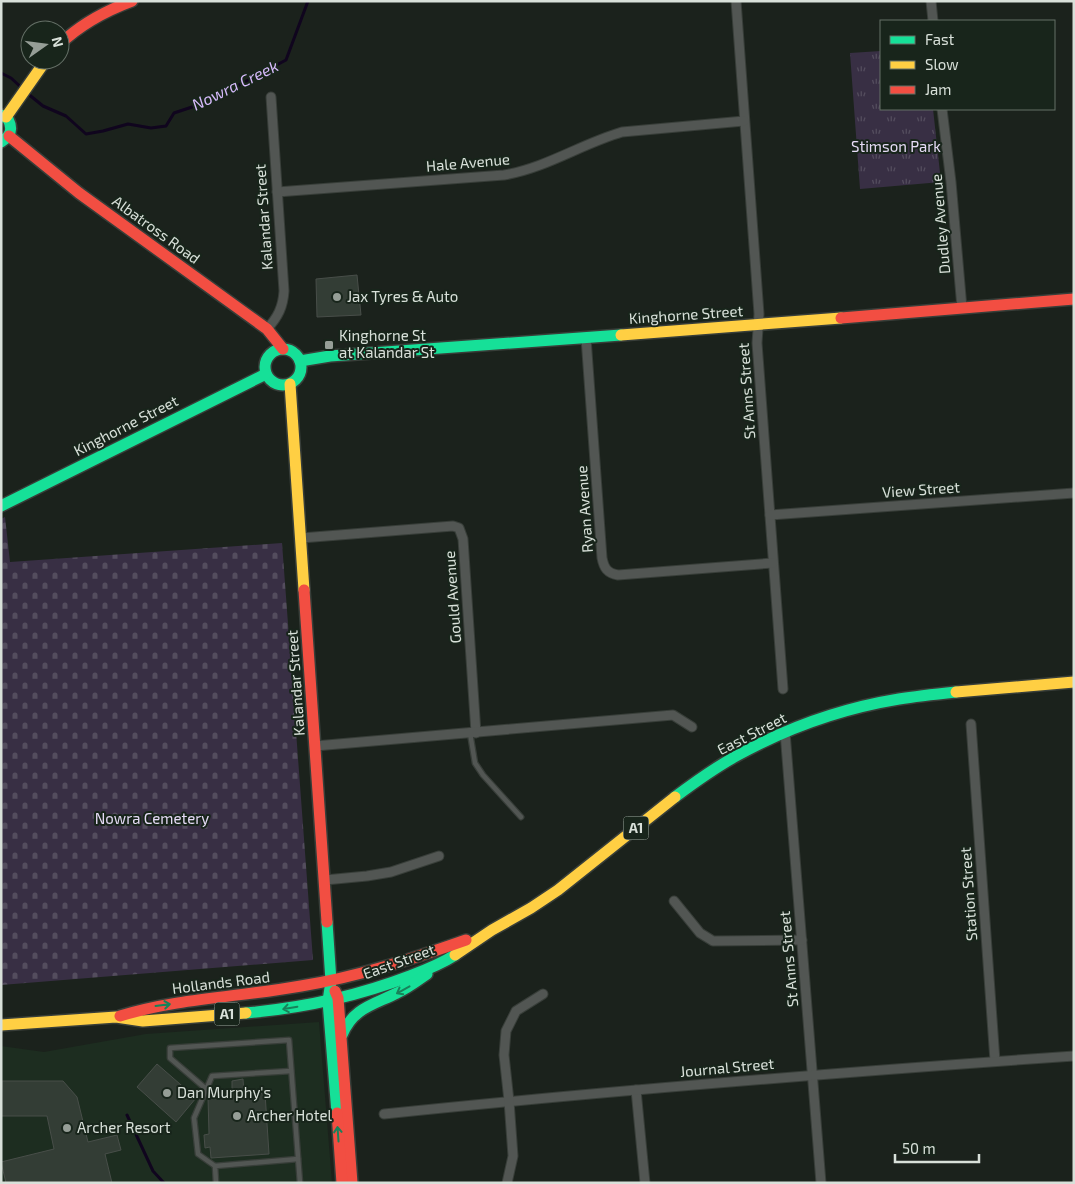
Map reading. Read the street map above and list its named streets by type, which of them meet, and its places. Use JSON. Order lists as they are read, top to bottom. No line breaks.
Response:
{"streets":{"main road":["Kalandar Street","Albatross Road","Kinghorne Street","East Street","A1","Hollands Road"],"street":["Hale Avenue","Dudley Avenue","St Anns Street","View Street","Ryan Avenue","Gould Avenue","Station Street","Journal Street"]},"crossings":[["Hale Avenue","Kalandar Street"],["Hale Avenue","St Anns Street"],["Kalandar Street","Albatross Road"],["Kalandar Street","Kinghorne Street"],["Kalandar Street","Gould Avenue"],["Kalandar Street","East Street"],["Kalandar Street","Hollands Road"],["Dudley Avenue","Kinghorne Street"],["Albatross Road","Kinghorne Street"],["Kinghorne Street","St Anns Street"],["Kinghorne Street","Ryan Avenue"],["St Anns Street","View Street"],["St Anns Street","Ryan Avenue"],["St Anns Street","East Street"],["St Anns Street","Journal Street"],["East Street","Hollands Road"],["Station Street","Journal Street"]],"water":["Nowra Creek"],"parks":["Stimson Park","Nowra Cemetery"],"places":{"other":["Jax Tyres & Auto","Dan Murphy's","Archer Hotel","Archer Resort"],"transit":["Kinghorne St at Kalandar St"]},"legend":["Fast","Slow","Jam"],"scale_bar":"50 m","north":"right"}
